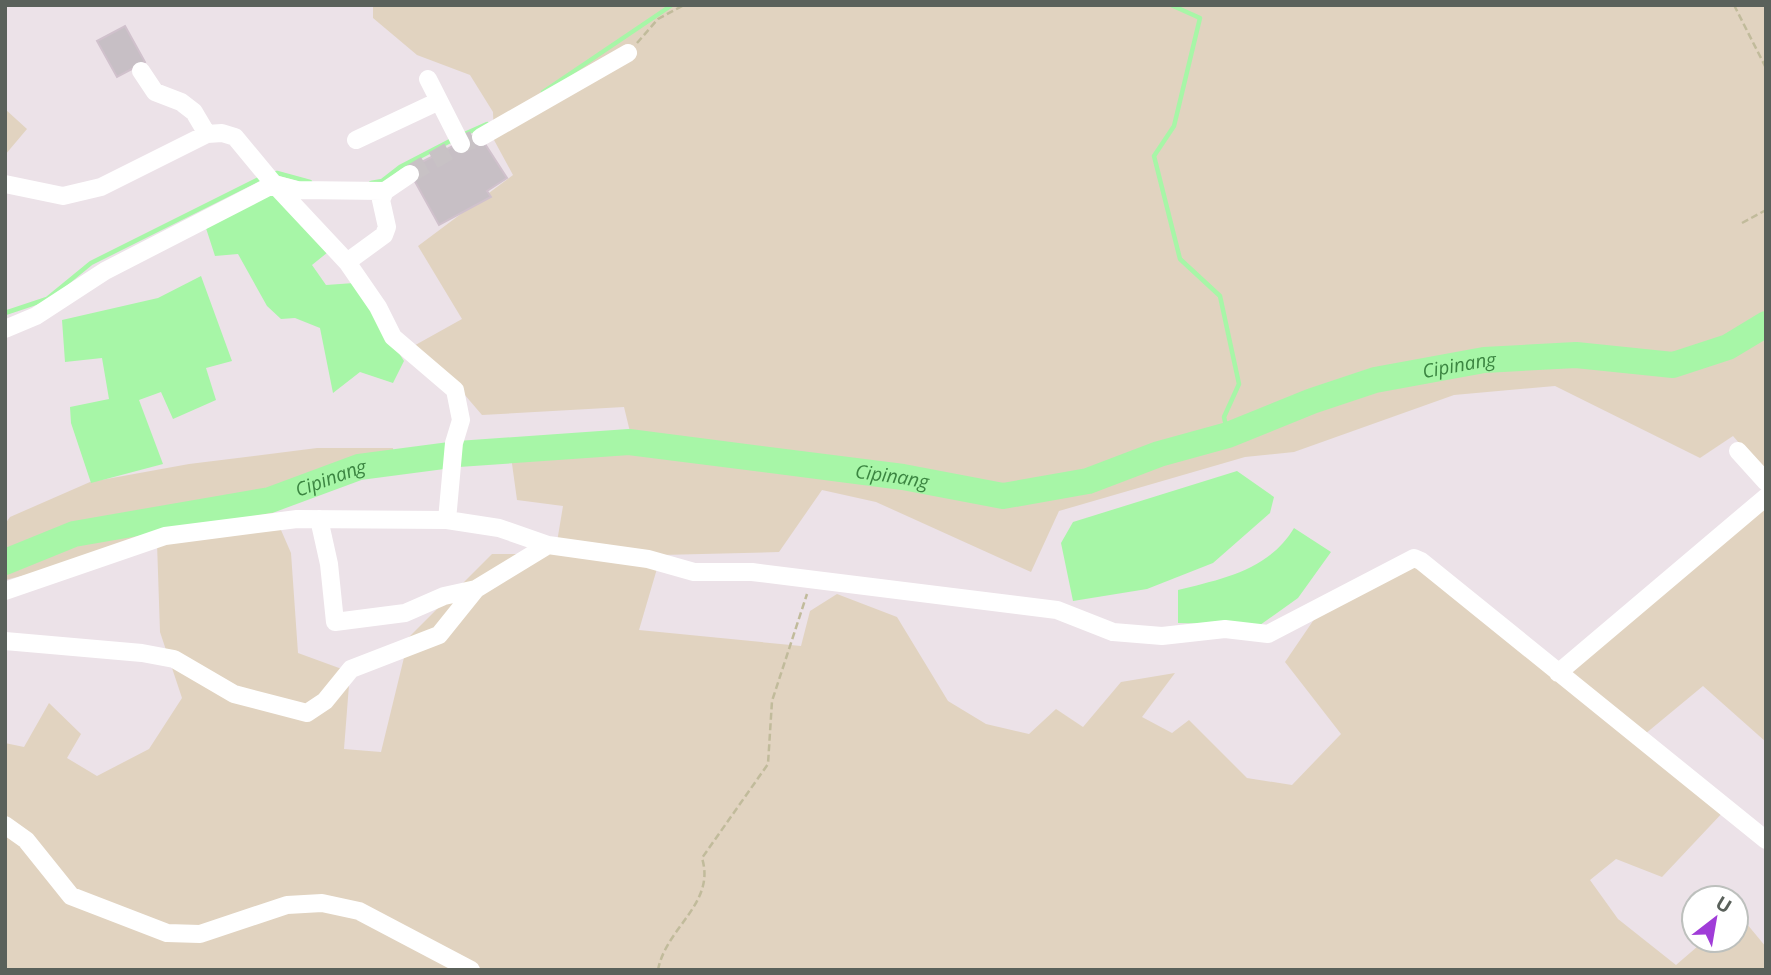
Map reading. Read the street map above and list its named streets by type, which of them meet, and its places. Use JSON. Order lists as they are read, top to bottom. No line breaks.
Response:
{"water":["Cipinang"],"north":"top right"}
